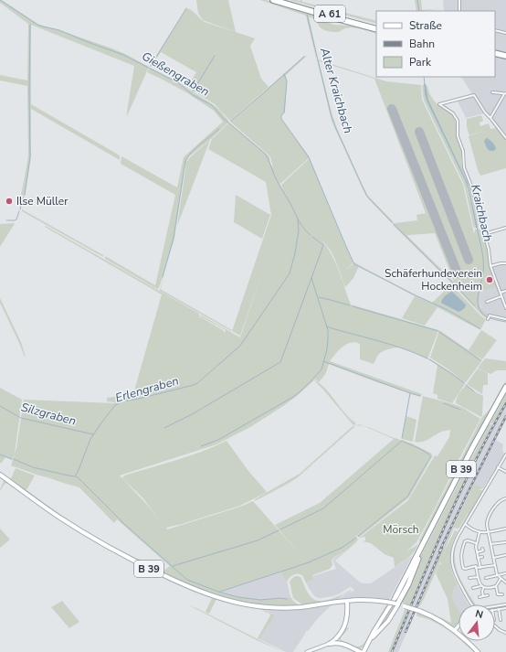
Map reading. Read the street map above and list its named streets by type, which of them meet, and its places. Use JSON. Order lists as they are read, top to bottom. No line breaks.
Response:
{"streets":{"highway":["A 61","B 39"]},"water":["Gießengraben","Alter Kraichbach","Kraichbach","Erlengraben","Silzgraben"],"parks":["Mörsch"],"places":["Ilse Müller","Schäferhundeverein Hockenheim"],"legend":["Straße","Bahn","Park"],"north":"top"}
